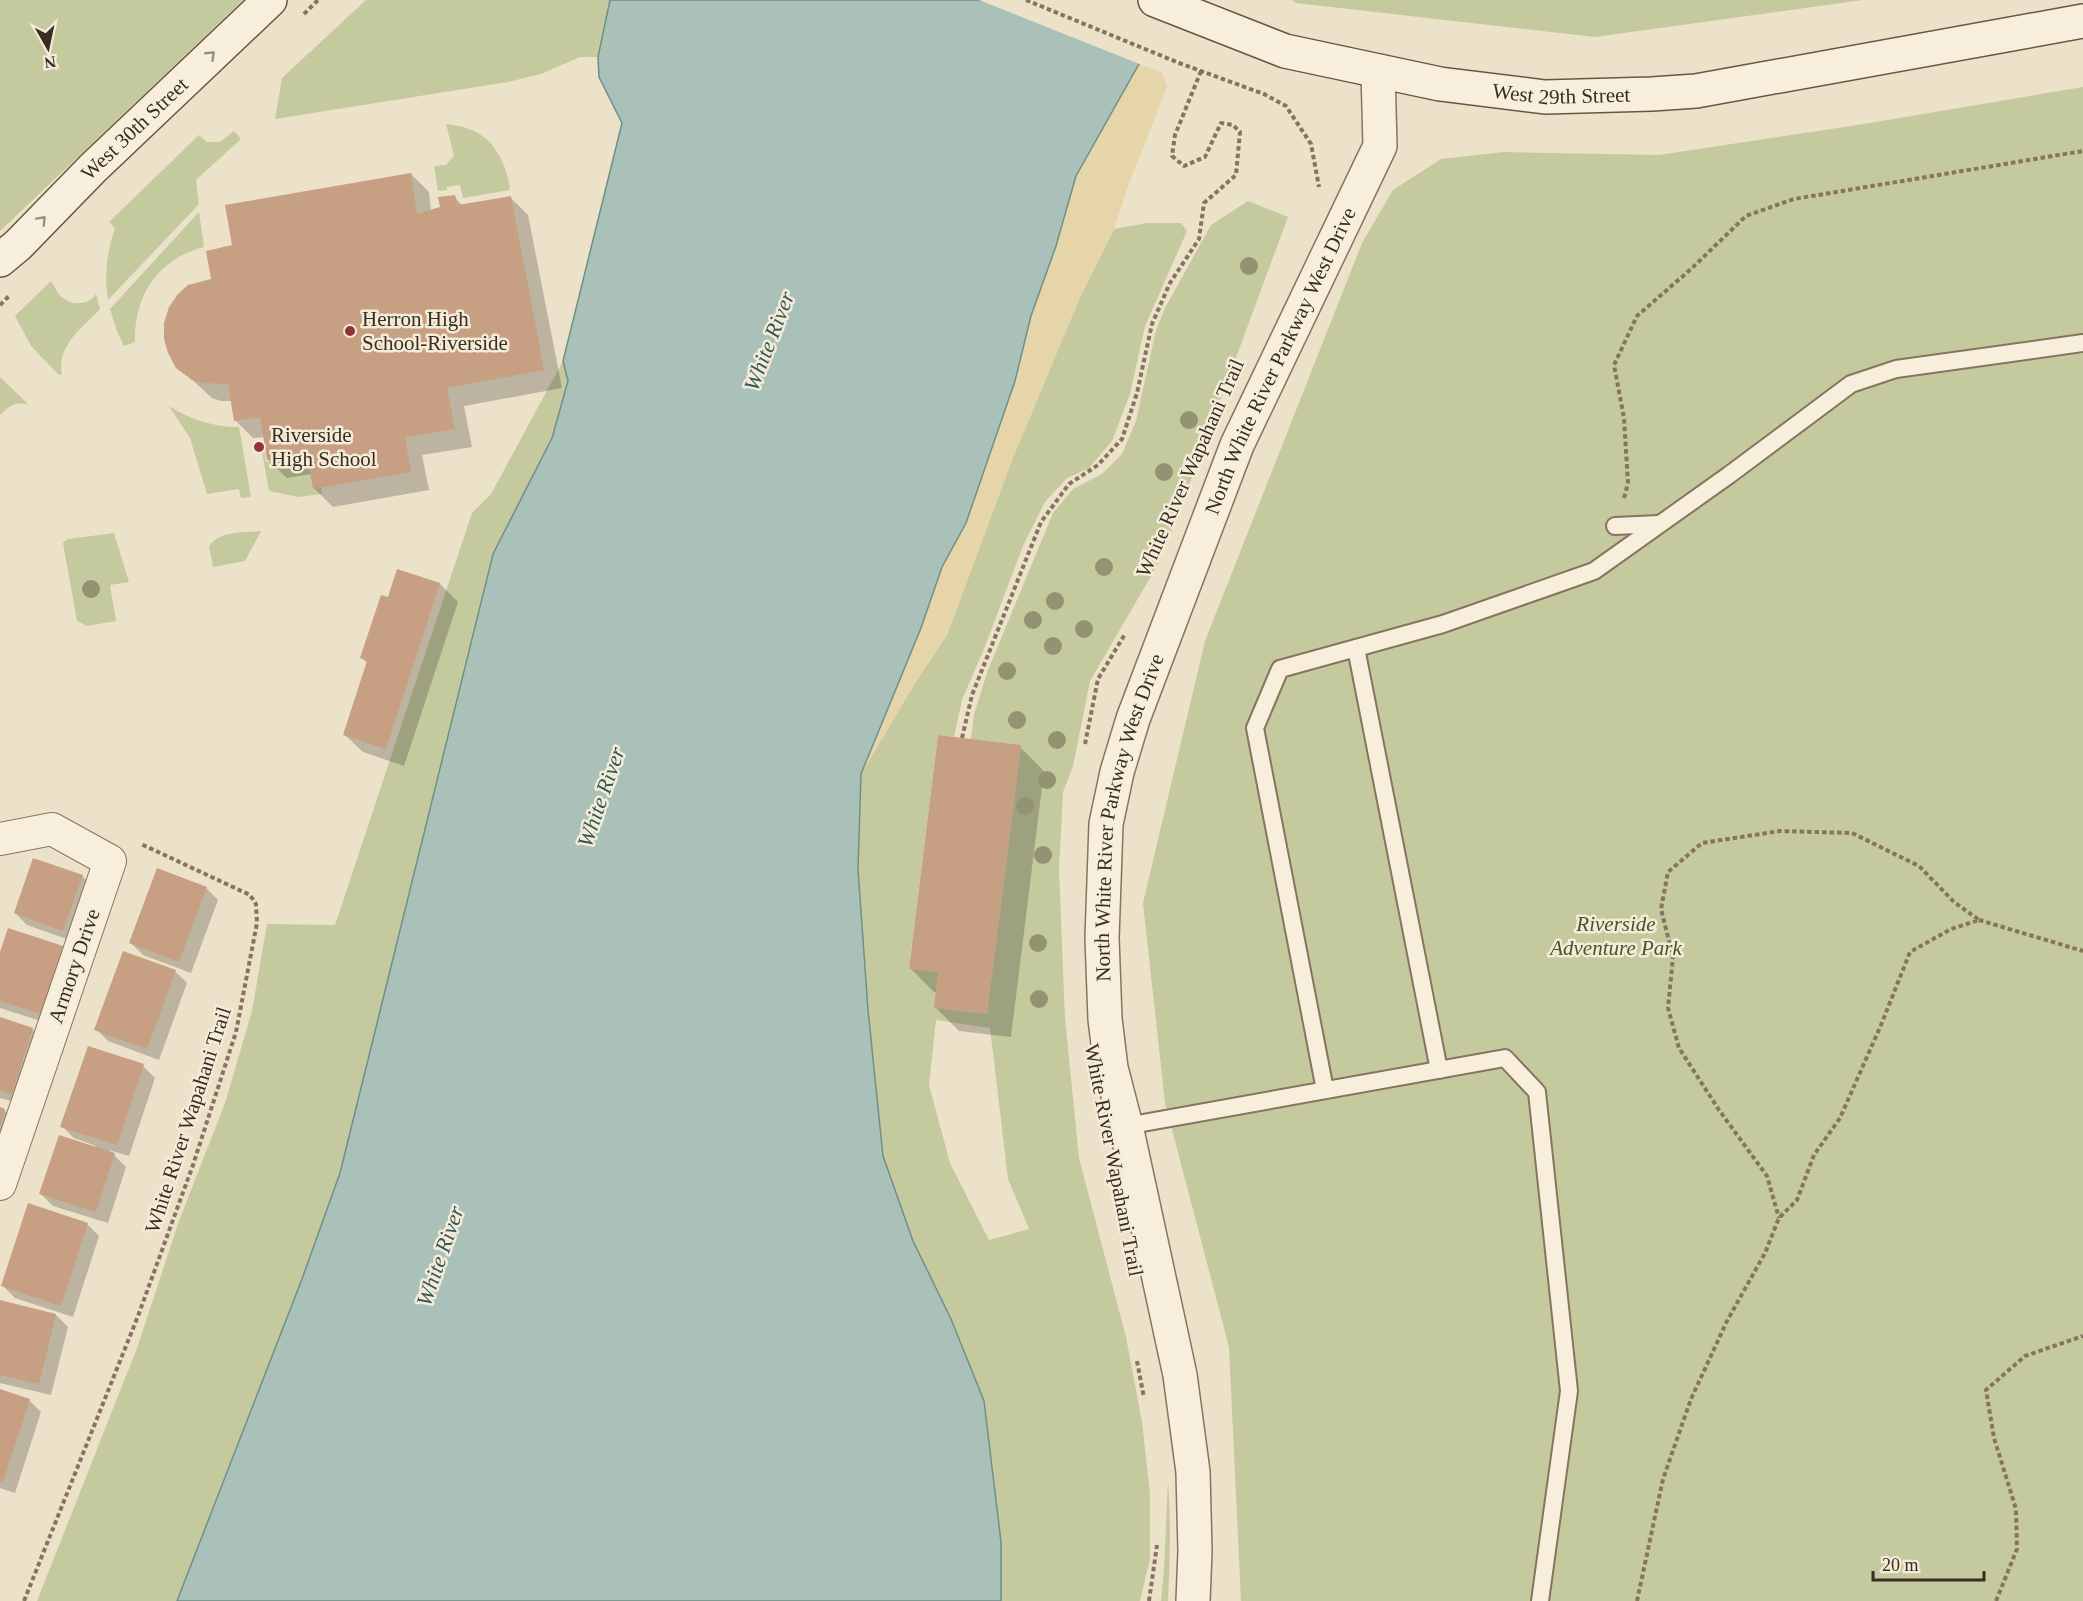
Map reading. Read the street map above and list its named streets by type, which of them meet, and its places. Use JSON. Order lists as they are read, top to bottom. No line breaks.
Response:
{"streets":{"street":["West 29th Street","West 30th Street","North White River Parkway West Drive","Armory Drive"],"path":["White River Wapahani Trail"]},"crossings":[["West 29th Street","North White River Parkway West Drive"]],"one_way":["West 30th Street"],"water":["White River"],"parks":["Riverside Adventure Park"],"places":["Herron High School-Riverside","Riverside High School"],"scale_bar":"20 m","north":"bottom"}
